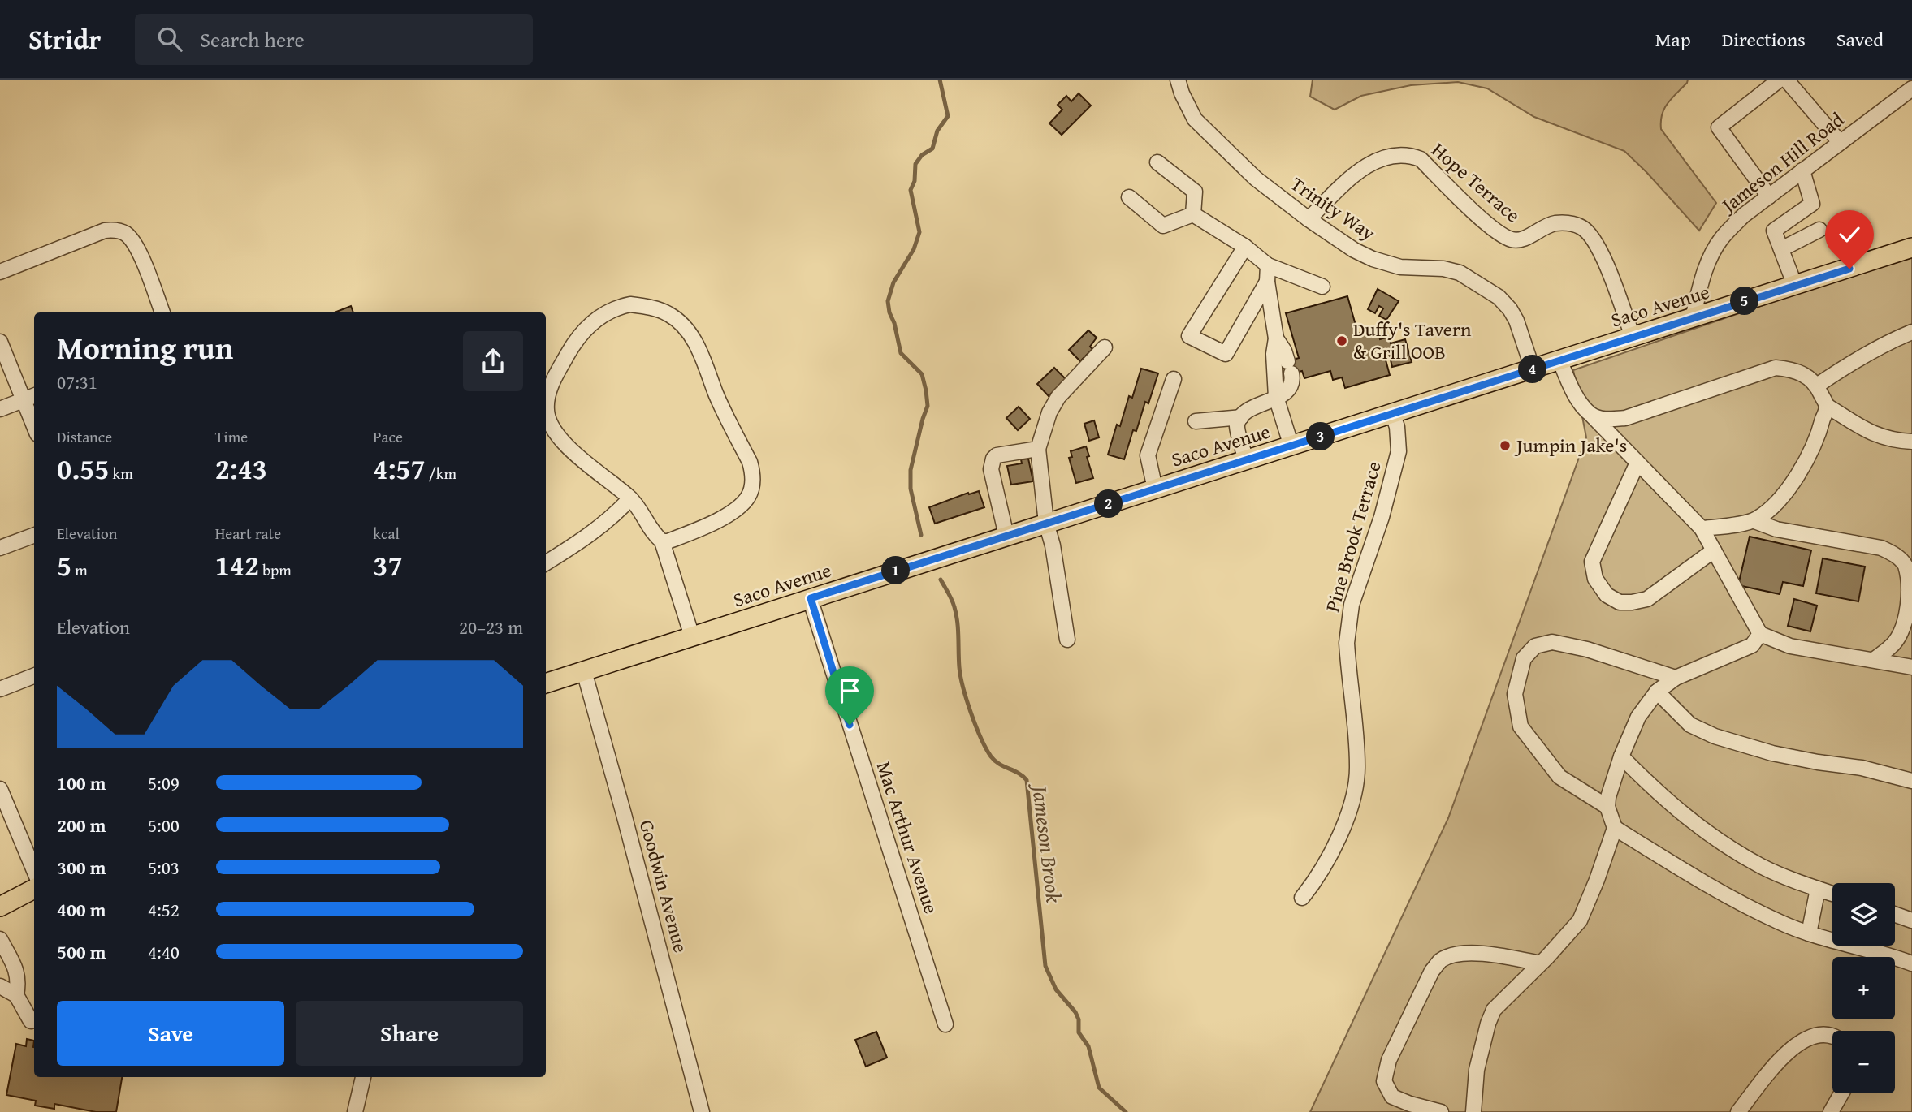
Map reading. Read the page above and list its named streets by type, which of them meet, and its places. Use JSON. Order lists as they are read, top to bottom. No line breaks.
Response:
{"streets":{"main road":["Saco Avenue"],"street":["Jameson Hill Road","Hope Terrace","Trinity Way","Pine Brook Terrace","Mac Arthur Avenue","Goodwin Avenue"]},"crossings":[["Jameson Hill Road","Saco Avenue"],["Hope Terrace","Trinity Way"],["Hope Terrace","Saco Avenue"],["Trinity Way","Saco Avenue"],["Saco Avenue","Pine Brook Terrace"],["Saco Avenue","Mac Arthur Avenue"],["Saco Avenue","Goodwin Avenue"]],"water":["Jameson Brook"],"places":["Duffy's Tavern & Grill OOB","Jumpin Jake's"],"page":{"header":"Stridr","search":"Search here","nav":["Map","Directions","Saved"],"pins":["5","4","3","2","1"],"heading":["Morning run","07:31"],"stats":[["Distance","0.55 km"],["Time","2:43"],["Pace","4:57 /km"],["Elevation","5 m"],["Heart rate","142 bpm"],["kcal","37"]],"chart":["Elevation","20–23 m"],"list":[{"name":"100 m","note":"5:09"},{"name":"200 m","note":"5:00"},{"name":"300 m","note":"5:03"},{"name":"400 m","note":"4:52"},{"name":"500 m","note":"4:40"}],"map_buttons":["+","−"],"buttons":["Save","Share"]}}
